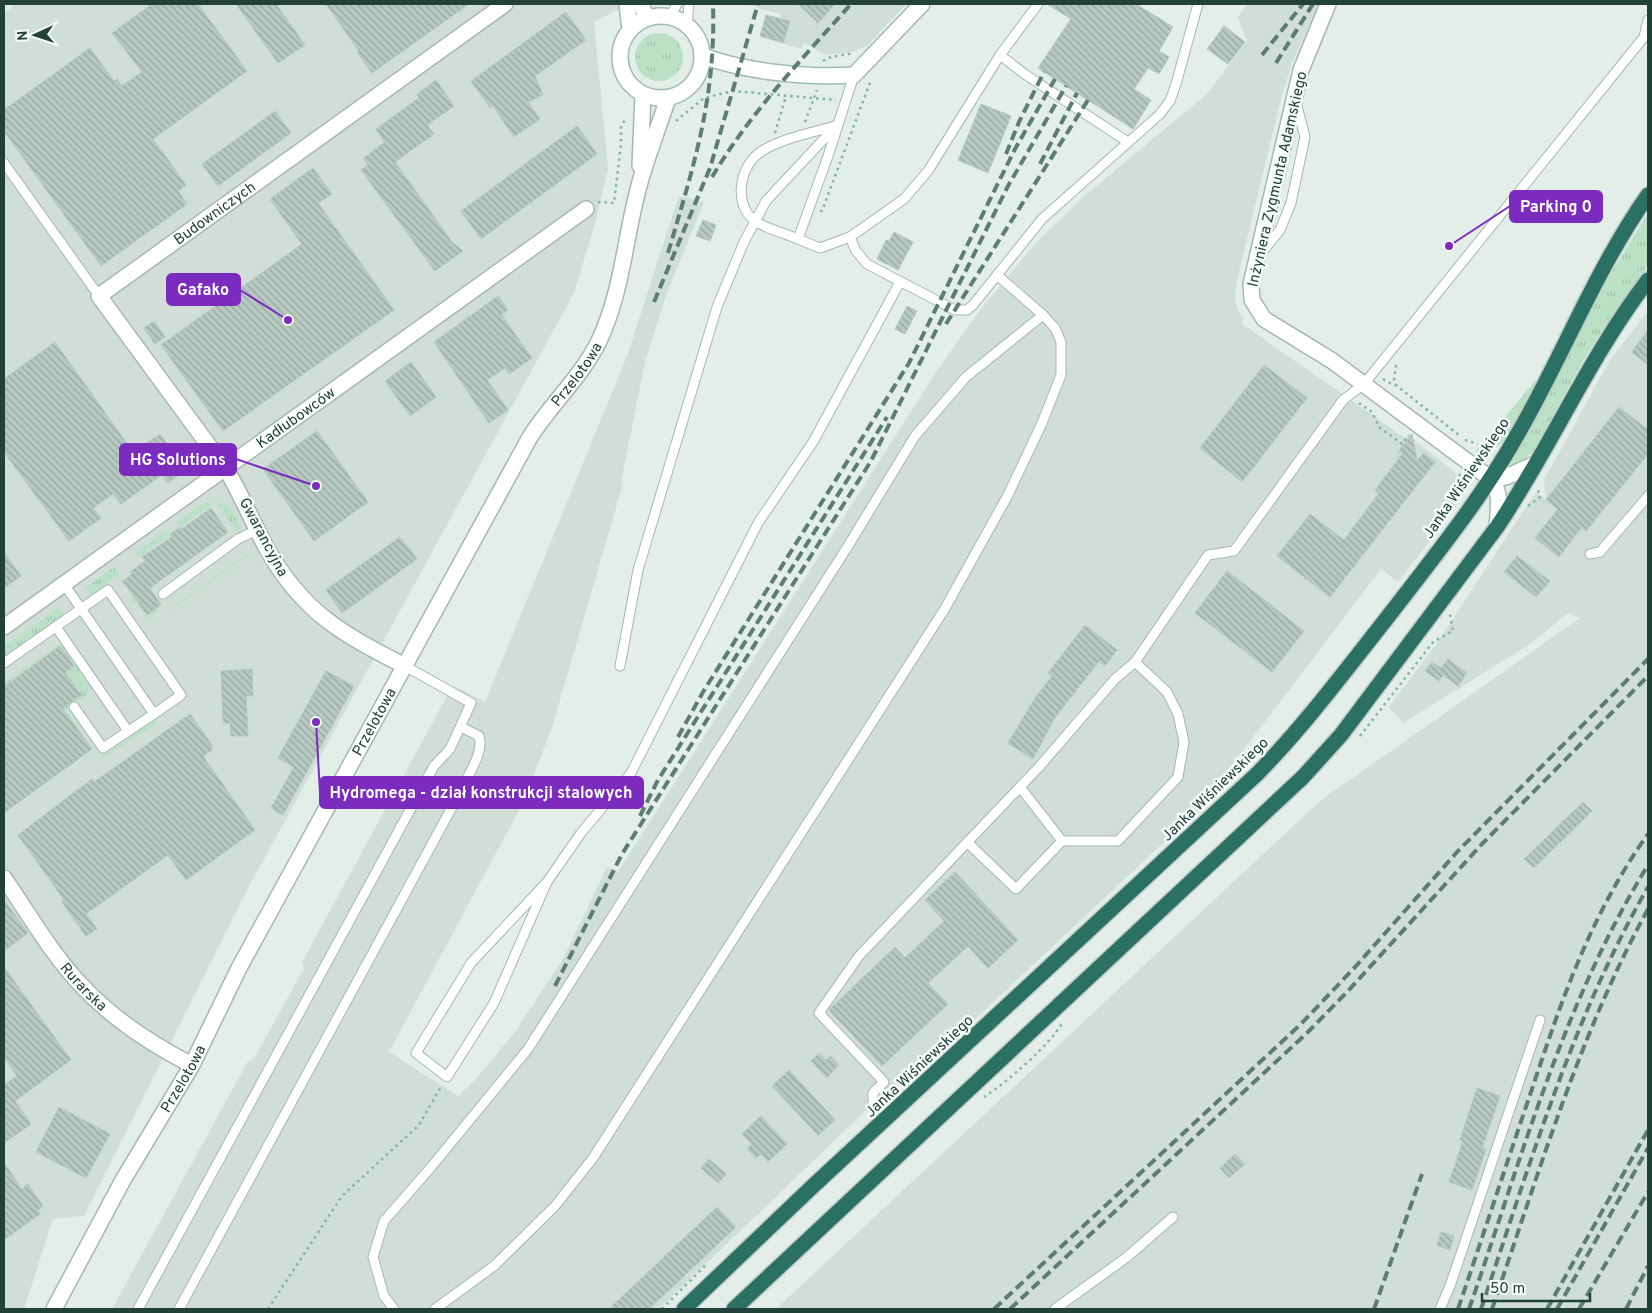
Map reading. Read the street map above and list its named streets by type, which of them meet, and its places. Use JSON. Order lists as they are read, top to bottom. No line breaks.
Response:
{"streets":{"highway":["Janka Wiśniewskiego"],"street":["Inżyniera Zygmunta Adamskiego","Budowniczych","Przelotowa","Kadłubowców","Gwarancyjna","Rurarska"]},"crossings":[["Inżyniera Zygmunta Adamskiego","Janka Wiśniewskiego"],["Przelotowa","Gwarancyjna"],["Przelotowa","Rurarska"],["Kadłubowców","Gwarancyjna"]],"places":["Parking 0","Gafako","HG Solutions","Hydromega - dział konstrukcji stalowych"],"scale_bar":"50 m","north":"left"}
